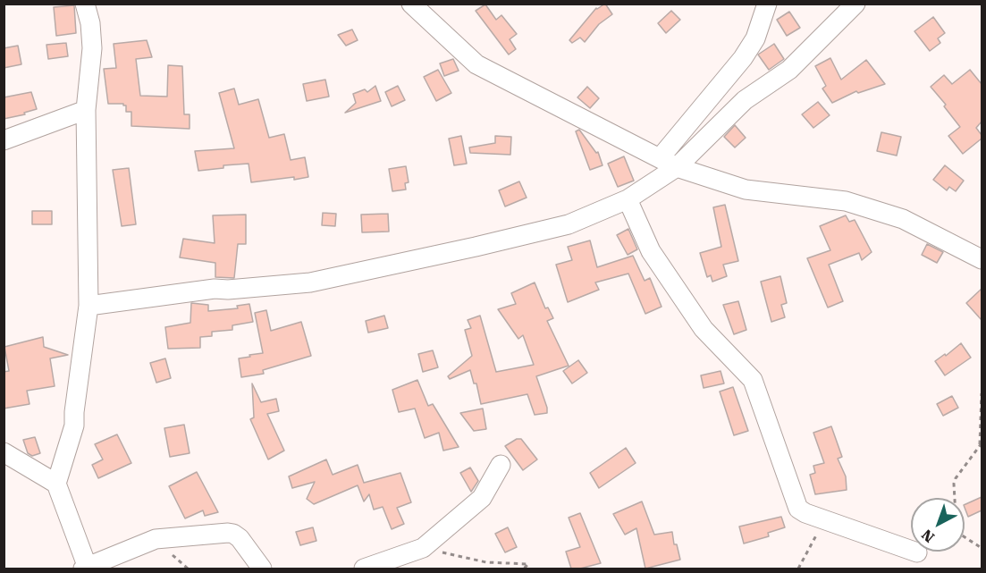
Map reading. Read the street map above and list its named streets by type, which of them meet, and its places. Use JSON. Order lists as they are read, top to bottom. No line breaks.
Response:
{"north":"bottom left"}
